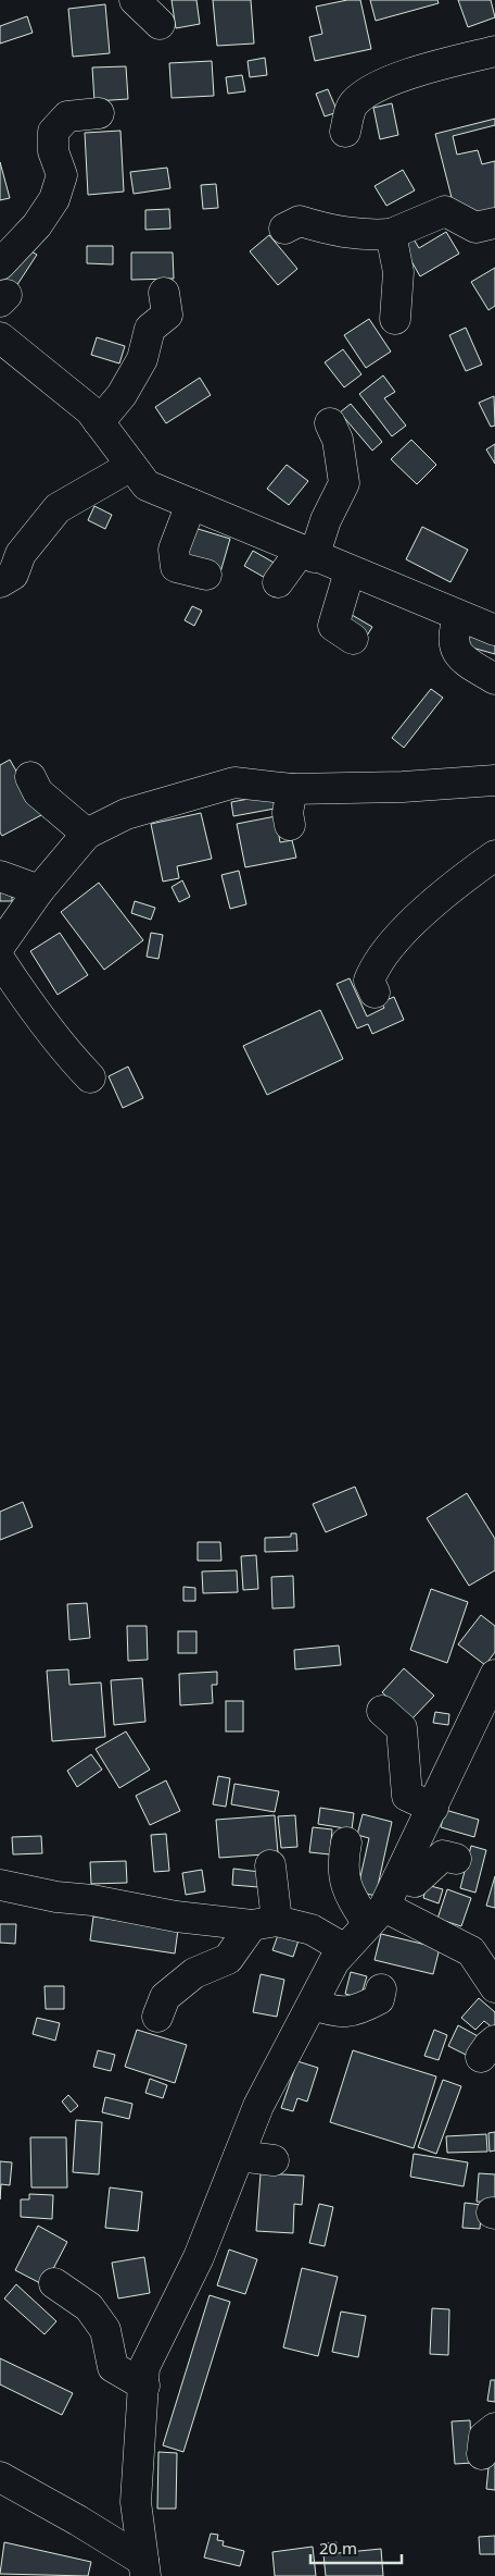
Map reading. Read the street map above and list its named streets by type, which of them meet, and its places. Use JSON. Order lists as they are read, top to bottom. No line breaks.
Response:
{"scale_bar":"20 m"}
